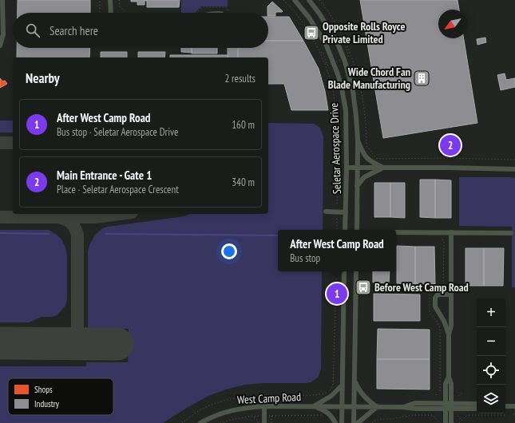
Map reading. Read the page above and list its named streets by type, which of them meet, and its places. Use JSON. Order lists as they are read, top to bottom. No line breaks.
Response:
{"streets":{"street":["Seletar Aerospace Drive","West Camp Road"]},"places":{"bus stop":["Opposite Rolls Royce Private Limited","Before West Camp Road"],"building":["Wide Chord Fan Blade Manufacturing"]},"legend":["Shops","Industry"],"north":"bottom left","page":{"search":"Search here","heading":["Nearby","2 results"],"list":[{"mark":"1","name":"After West Camp Road","note":"Bus stop · Seletar Aerospace Drive","value":"160 m"},{"mark":"2","name":"Main Entrance - Gate 1","note":"Place · Seletar Aerospace Crescent","value":"340 m"}],"pins":["2","1"],"popup":["After West Camp Road","Bus stop"],"map_buttons":["+","−"]}}
